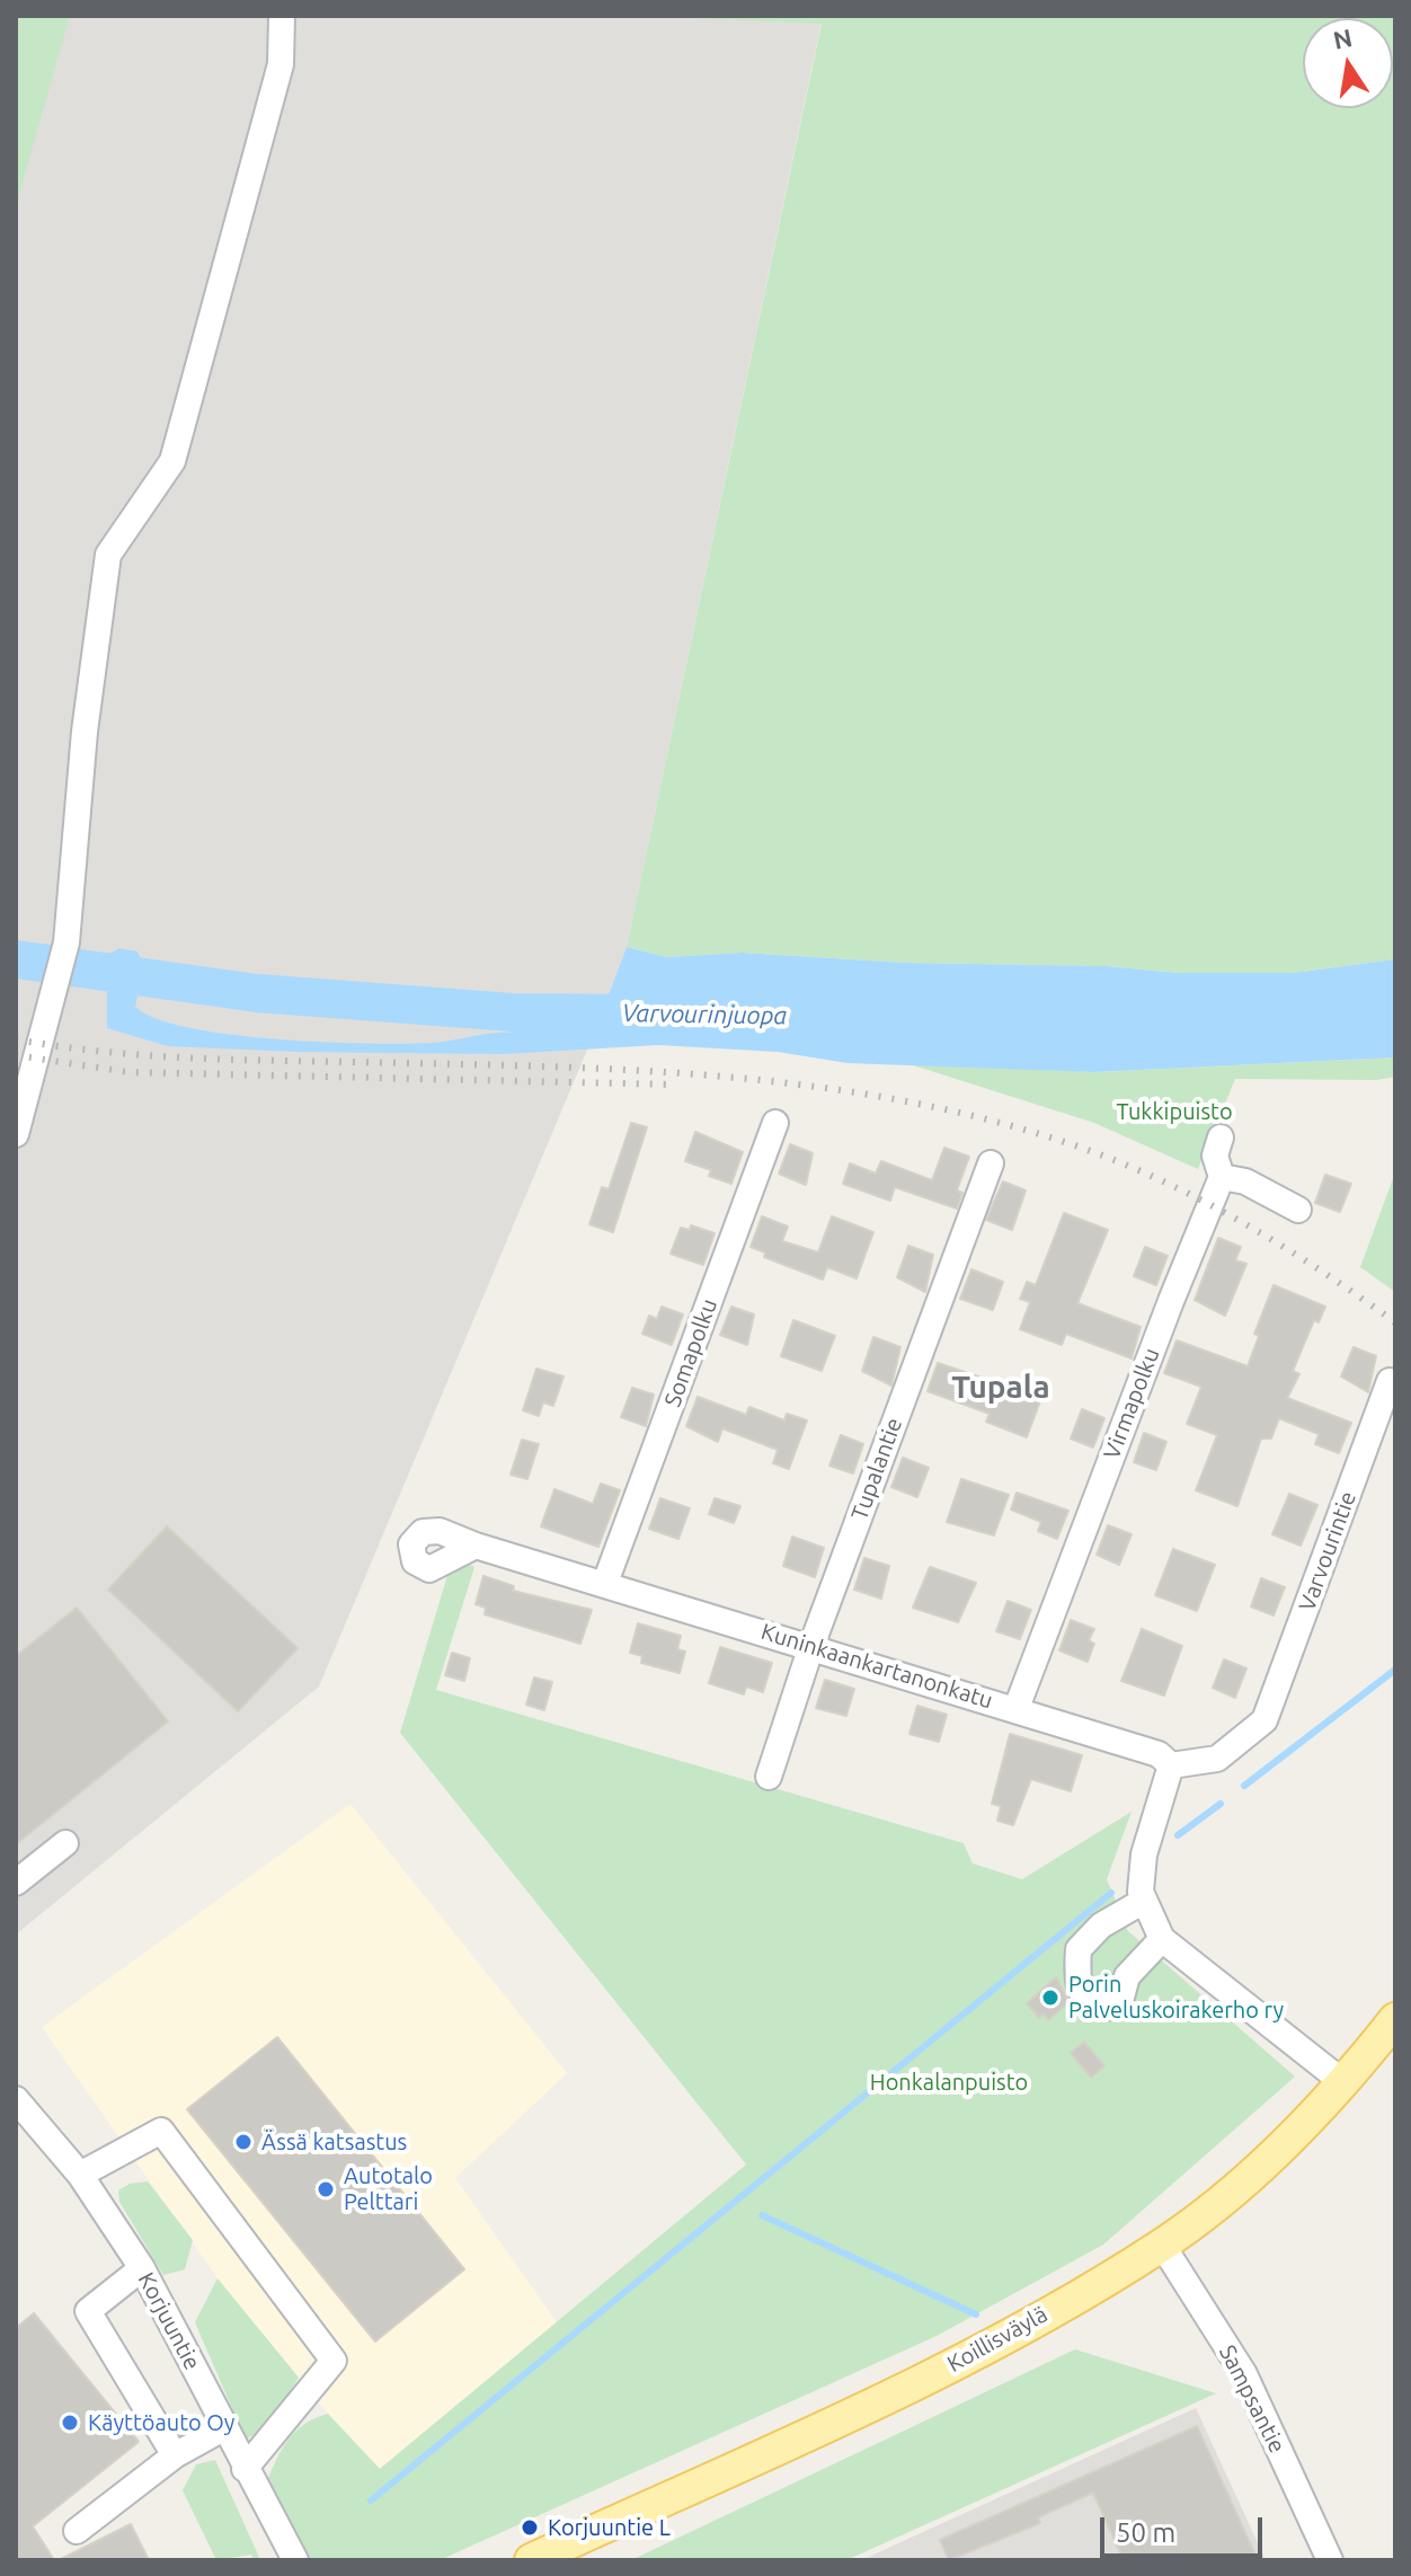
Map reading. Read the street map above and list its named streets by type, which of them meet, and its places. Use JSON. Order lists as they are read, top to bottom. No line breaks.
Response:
{"streets":{"main road":["Koillisväylä"],"street":["Somapolku","Virmapolku","Tupalantie","Varvourintie","Kuninkaankartanonkatu","Korjuuntie","Sampsantie"]},"crossings":[["Somapolku","Kuninkaankartanonkatu"],["Virmapolku","Kuninkaankartanonkatu"],["Tupalantie","Kuninkaankartanonkatu"],["Varvourintie","Kuninkaankartanonkatu"],["Koillisväylä","Sampsantie"]],"districts":["Tupala"],"water":["Varvourinjuopa"],"parks":["Tukkipuisto","Honkalanpuisto"],"places":["Porin Palveluskoirakerho ry","Ässä katsastus","Autotalo Pelttari","Käyttöauto Oy","Korjuuntie L"],"scale_bar":"50 m","north":"top"}
